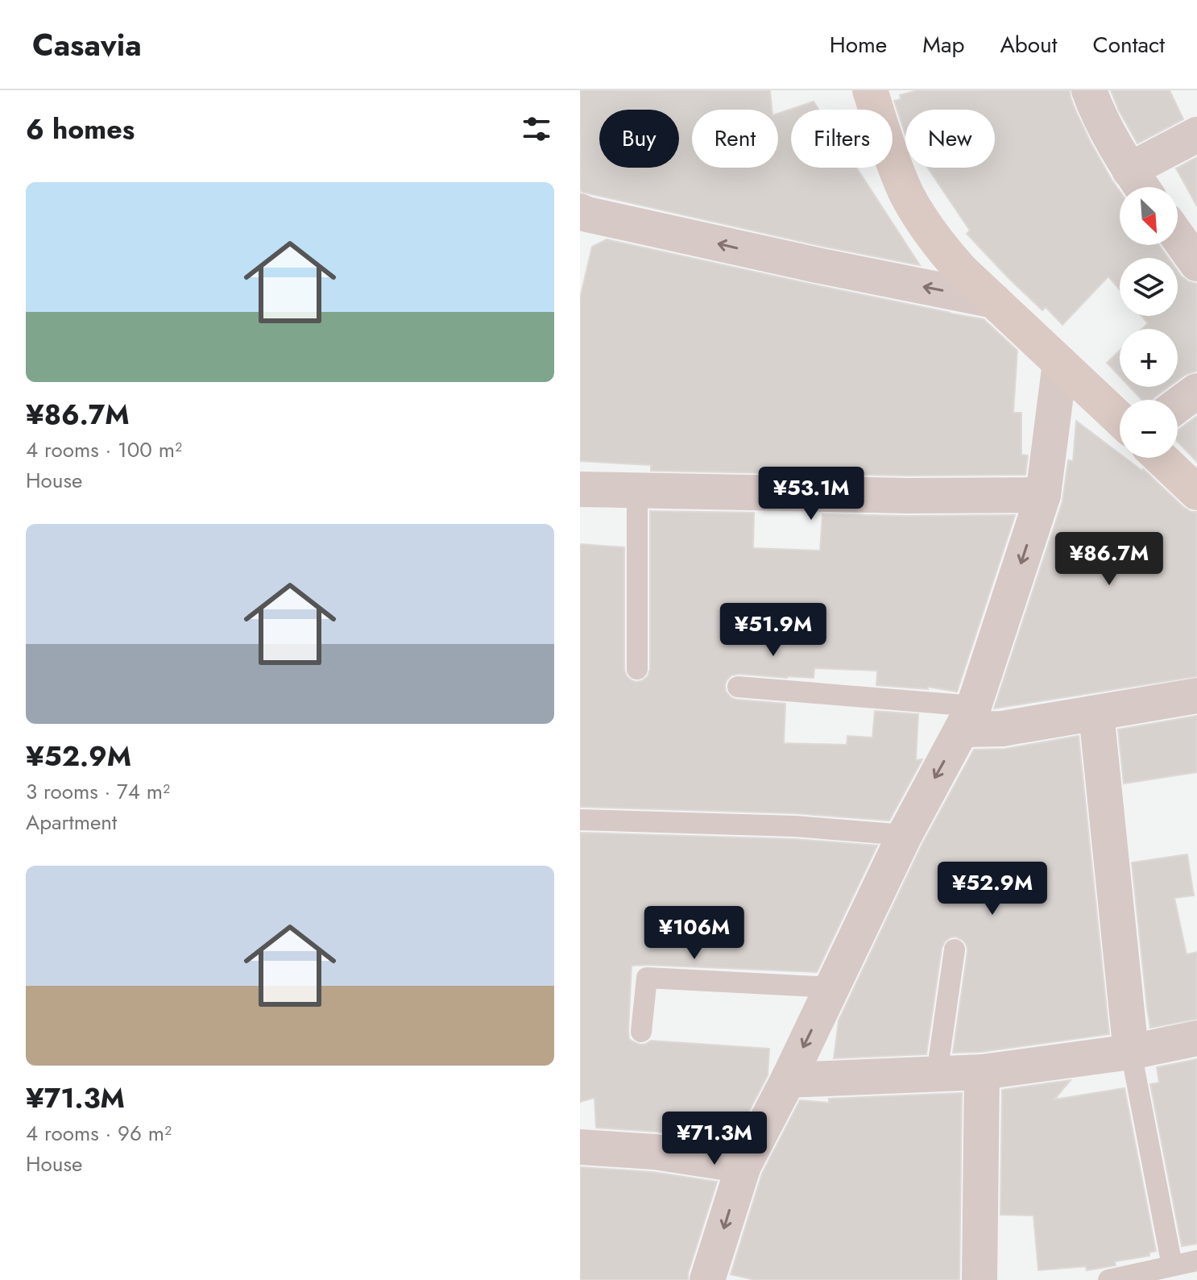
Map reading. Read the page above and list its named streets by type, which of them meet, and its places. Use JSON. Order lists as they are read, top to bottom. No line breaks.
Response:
{"north":"bottom right","page":{"header":"Casavia","nav":["Home","Map","About","Contact"],"heading":"6 homes","chip":["Buy","Rent","Filters","New"],"list":[{"name":"¥86.7M","note":"4 rooms · 100 m² · House"},{"name":"¥52.9M","note":"3 rooms · 74 m² · Apartment"},{"name":"¥71.3M","note":"4 rooms · 96 m² · House"}],"map_buttons":["+","−"],"price":["¥53.1M","¥86.7M","¥51.9M","¥52.9M","¥106M","¥71.3M"]}}
